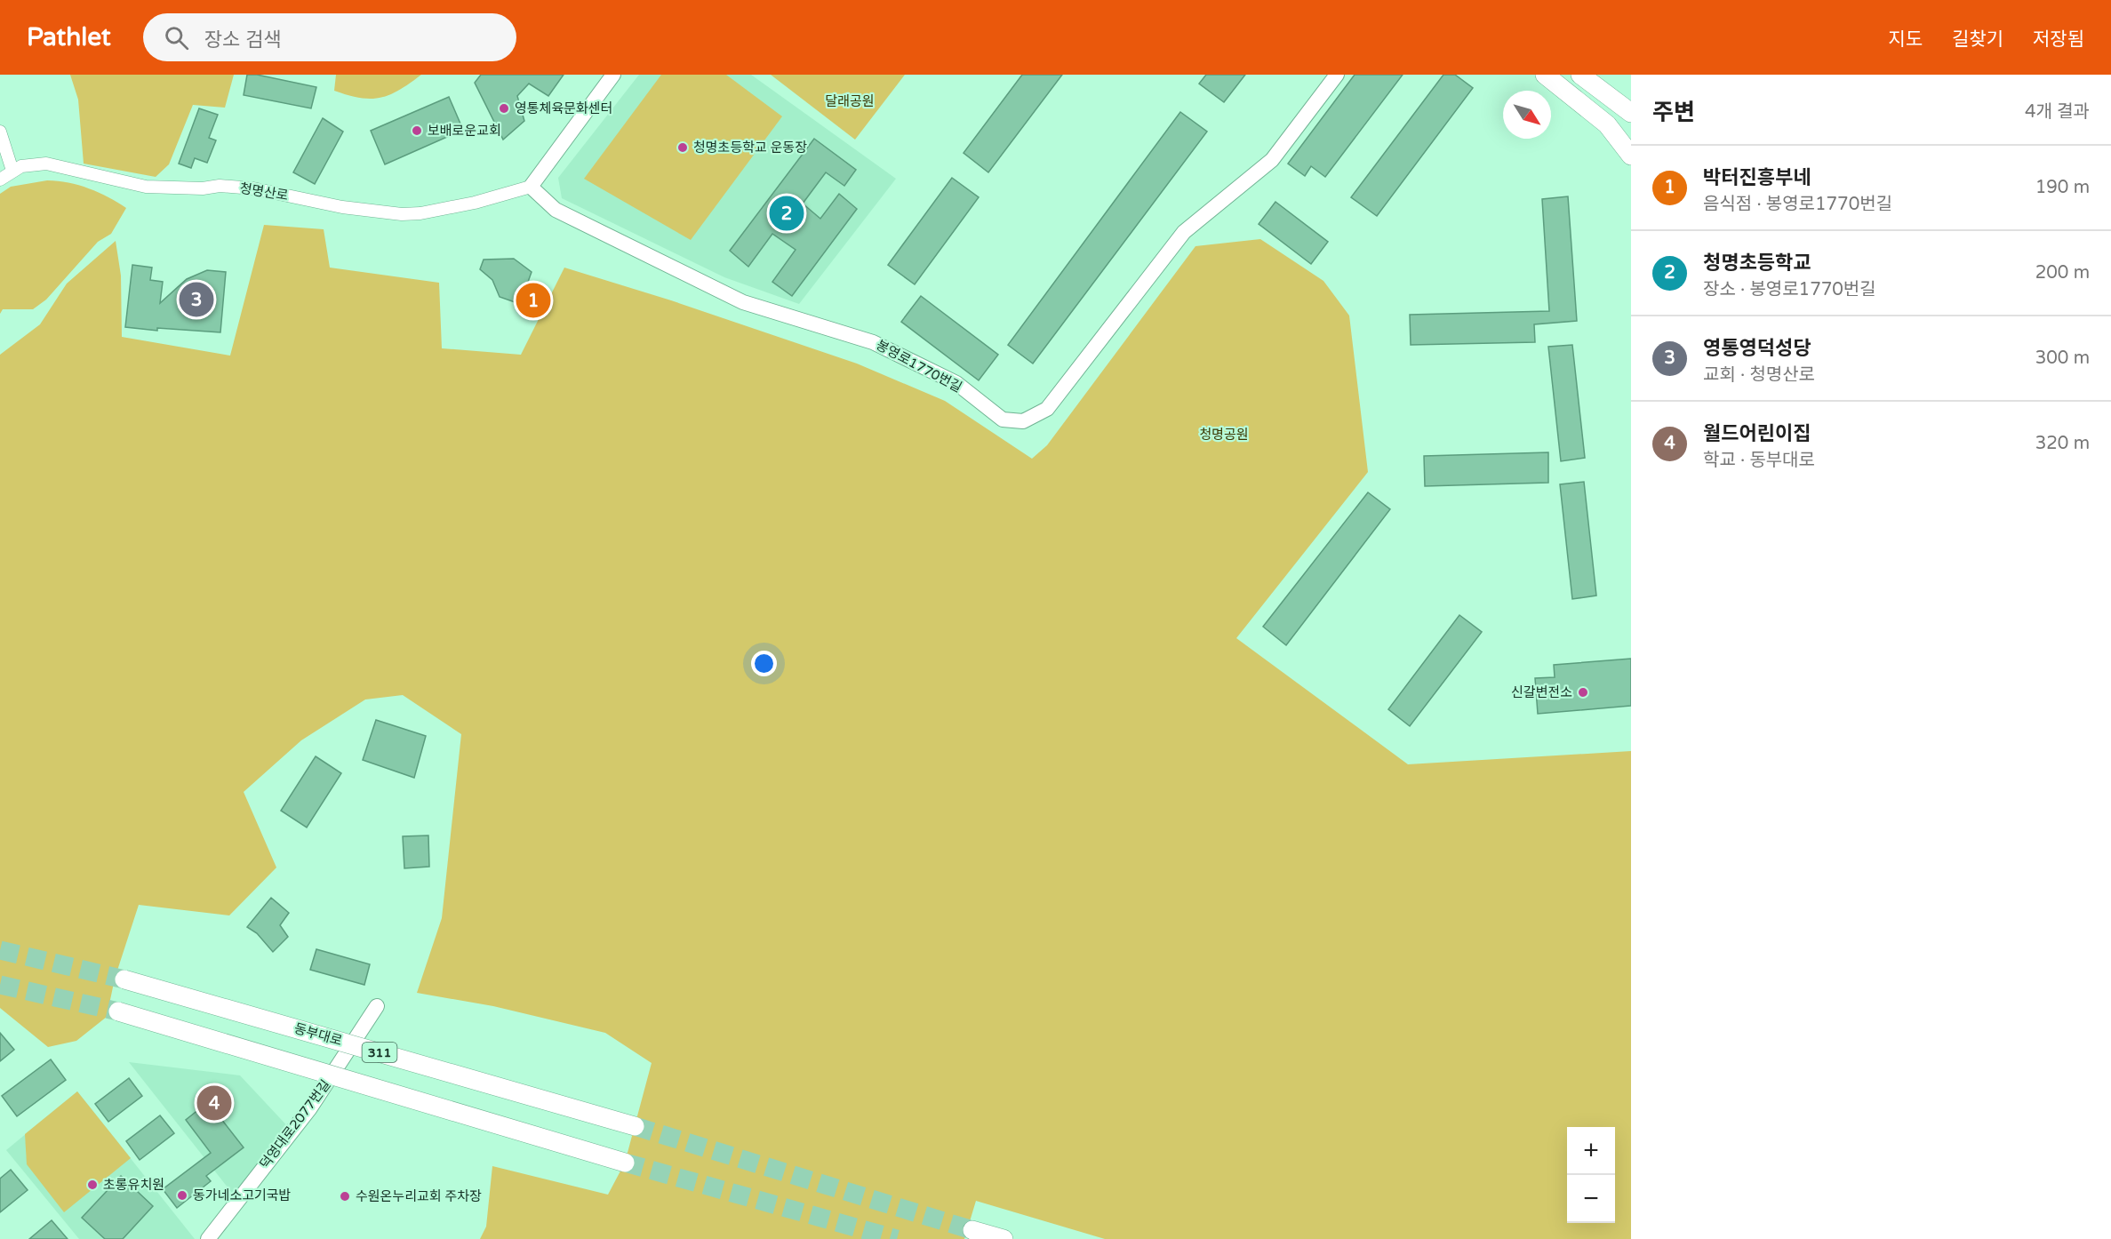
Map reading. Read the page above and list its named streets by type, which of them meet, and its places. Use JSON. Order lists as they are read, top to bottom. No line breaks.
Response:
{"streets":{"main road":["동부대로","311"],"street":["청명산로","봉영로1770번길","덕영대로2077번길"]},"crossings":[["청명산로","봉영로1770번길"]],"parks":["달래공원","청명공원"],"places":["영통체육문화센터","보배로운교회","청명초등학교 운동장","신갈변전소","초롱유치원","동가네소고기국밥","수원온누리교회 주차장"],"north":"bottom right","page":{"header":"Pathlet","search":"장소 검색","nav":["지도","길찾기","저장됨"],"heading":["주변","4개 결과"],"list":[{"mark":"1","name":"박터진흥부네","note":"음식점 · 봉영로1770번길","value":"190 m"},{"mark":"2","name":"청명초등학교","note":"장소 · 봉영로1770번길","value":"200 m"},{"mark":"3","name":"영통영덕성당","note":"교회 · 청명산로","value":"300 m"},{"mark":"4","name":"월드어린이집","note":"학교 · 동부대로","value":"320 m"}],"pins":["2","3","1","4"],"map_buttons":["+","−"]}}
